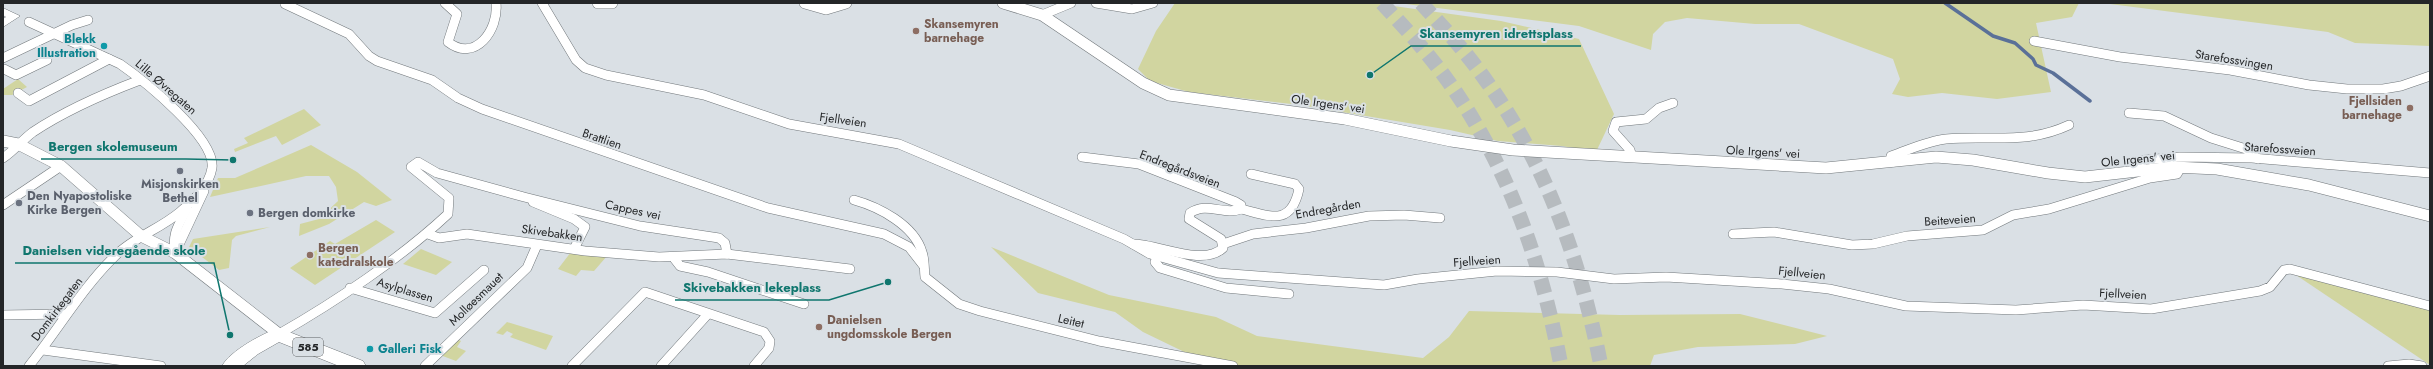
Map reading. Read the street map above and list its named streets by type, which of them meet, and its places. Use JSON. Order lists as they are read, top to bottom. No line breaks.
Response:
{"streets":{"main road":["585"],"street":["Starefossvingen","Lille Øvregaten","Ole Irgens' vei","Fjellveien","Brattlien","Starefossveien","Endregårdsveien","Endregården","Cappes vei","Beiteveien","Skivebakken","Asylplassen","Molløesmauet","Domkirkegaten","Leitet"]},"crossings":[["Ole Irgens' vei","Starefossveien"],["Ole Irgens' vei","Beiteveien"],["Fjellveien","Endregården"],["Brattlien","Leitet"],["Endregårdsveien","Endregården"],["Cappes vei","Skivebakken"],["Skivebakken","Molløesmauet"]],"places":["Skansemyren barnehage","Blekk Illustration","Skansemyren idrettsplass","Fjellsiden barnehage","Bergen skolemuseum","Misjonskirken Bethel","Den Nyapostoliske Kirke Bergen","Bergen domkirke","Bergen katedralskole","Skivebakken lekeplass","Danielsen ungdomsskole Bergen","Danielsen videregående skole","Galleri Fisk"]}
